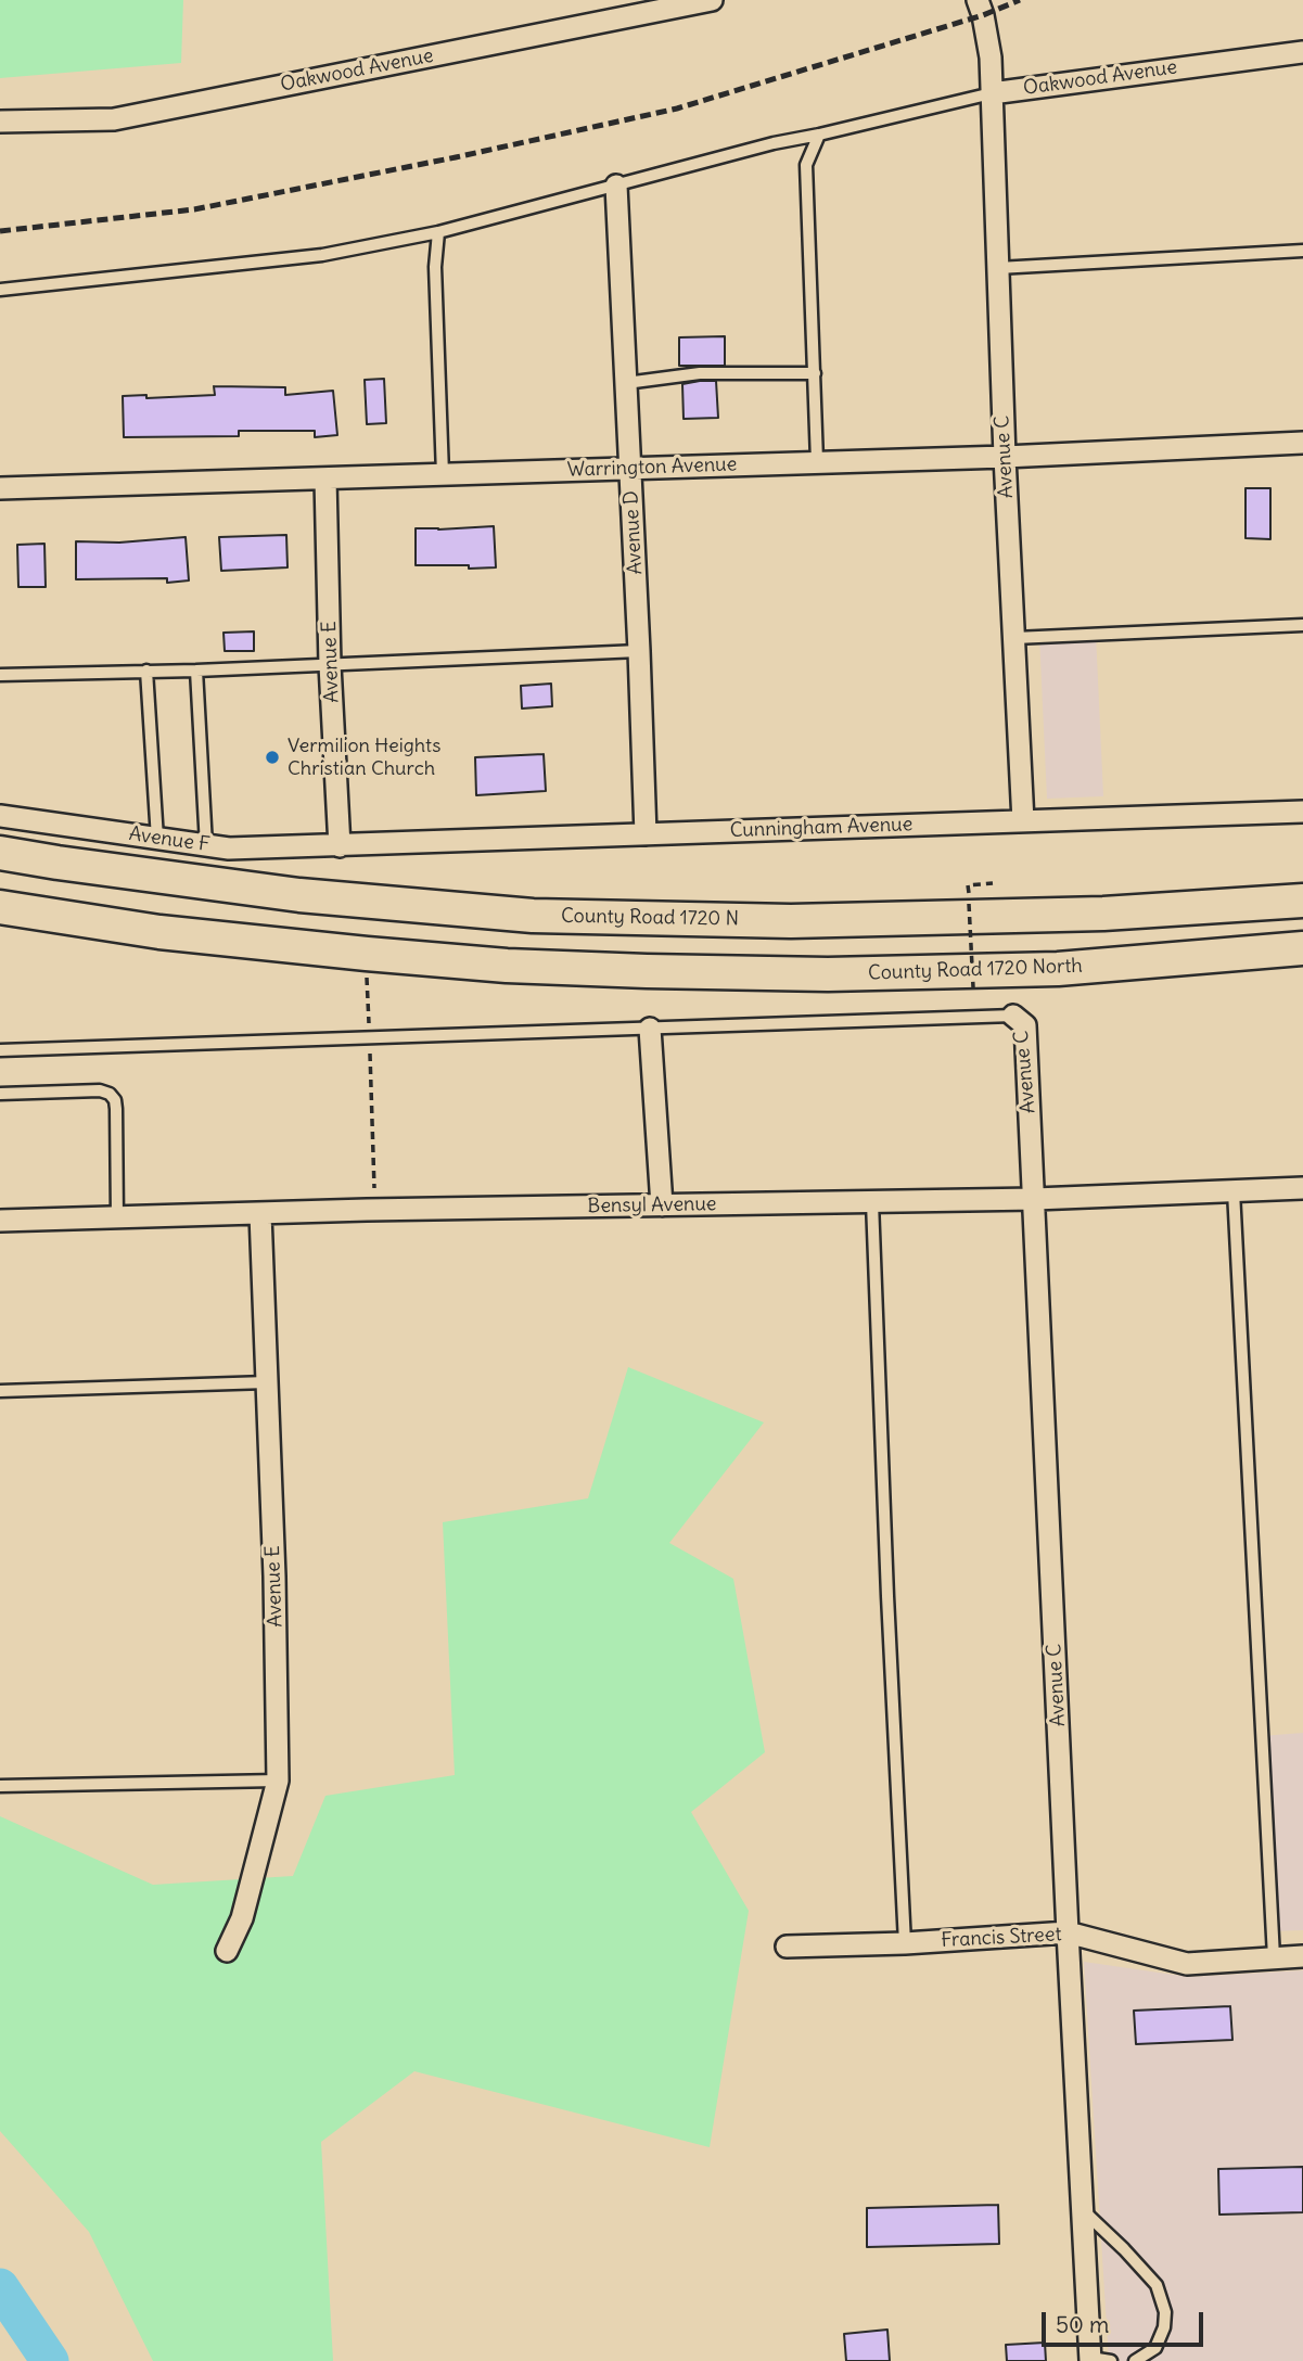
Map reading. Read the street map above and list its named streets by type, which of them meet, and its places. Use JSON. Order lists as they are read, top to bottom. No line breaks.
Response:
{"streets":{"main road":["County Road 1720 N","County Road 1720 North"],"street":["Oakwood Avenue","Avenue C","Warrington Avenue","Avenue D","Avenue E","Cunningham Avenue","Avenue F","Bensyl Avenue","Francis Street"]},"crossings":[["Oakwood Avenue","Avenue C"],["Avenue C","Warrington Avenue"],["Avenue C","Cunningham Avenue"],["Avenue C","Bensyl Avenue"],["Avenue C","Francis Street"],["Warrington Avenue","Avenue D"],["Warrington Avenue","Avenue E"],["Avenue D","Cunningham Avenue"],["Avenue E","Cunningham Avenue"],["Avenue E","Avenue F"],["Avenue E","Bensyl Avenue"],["Cunningham Avenue","Avenue F"]],"places":["Vermilion Heights Christian Church"],"scale_bar":"50 m"}
